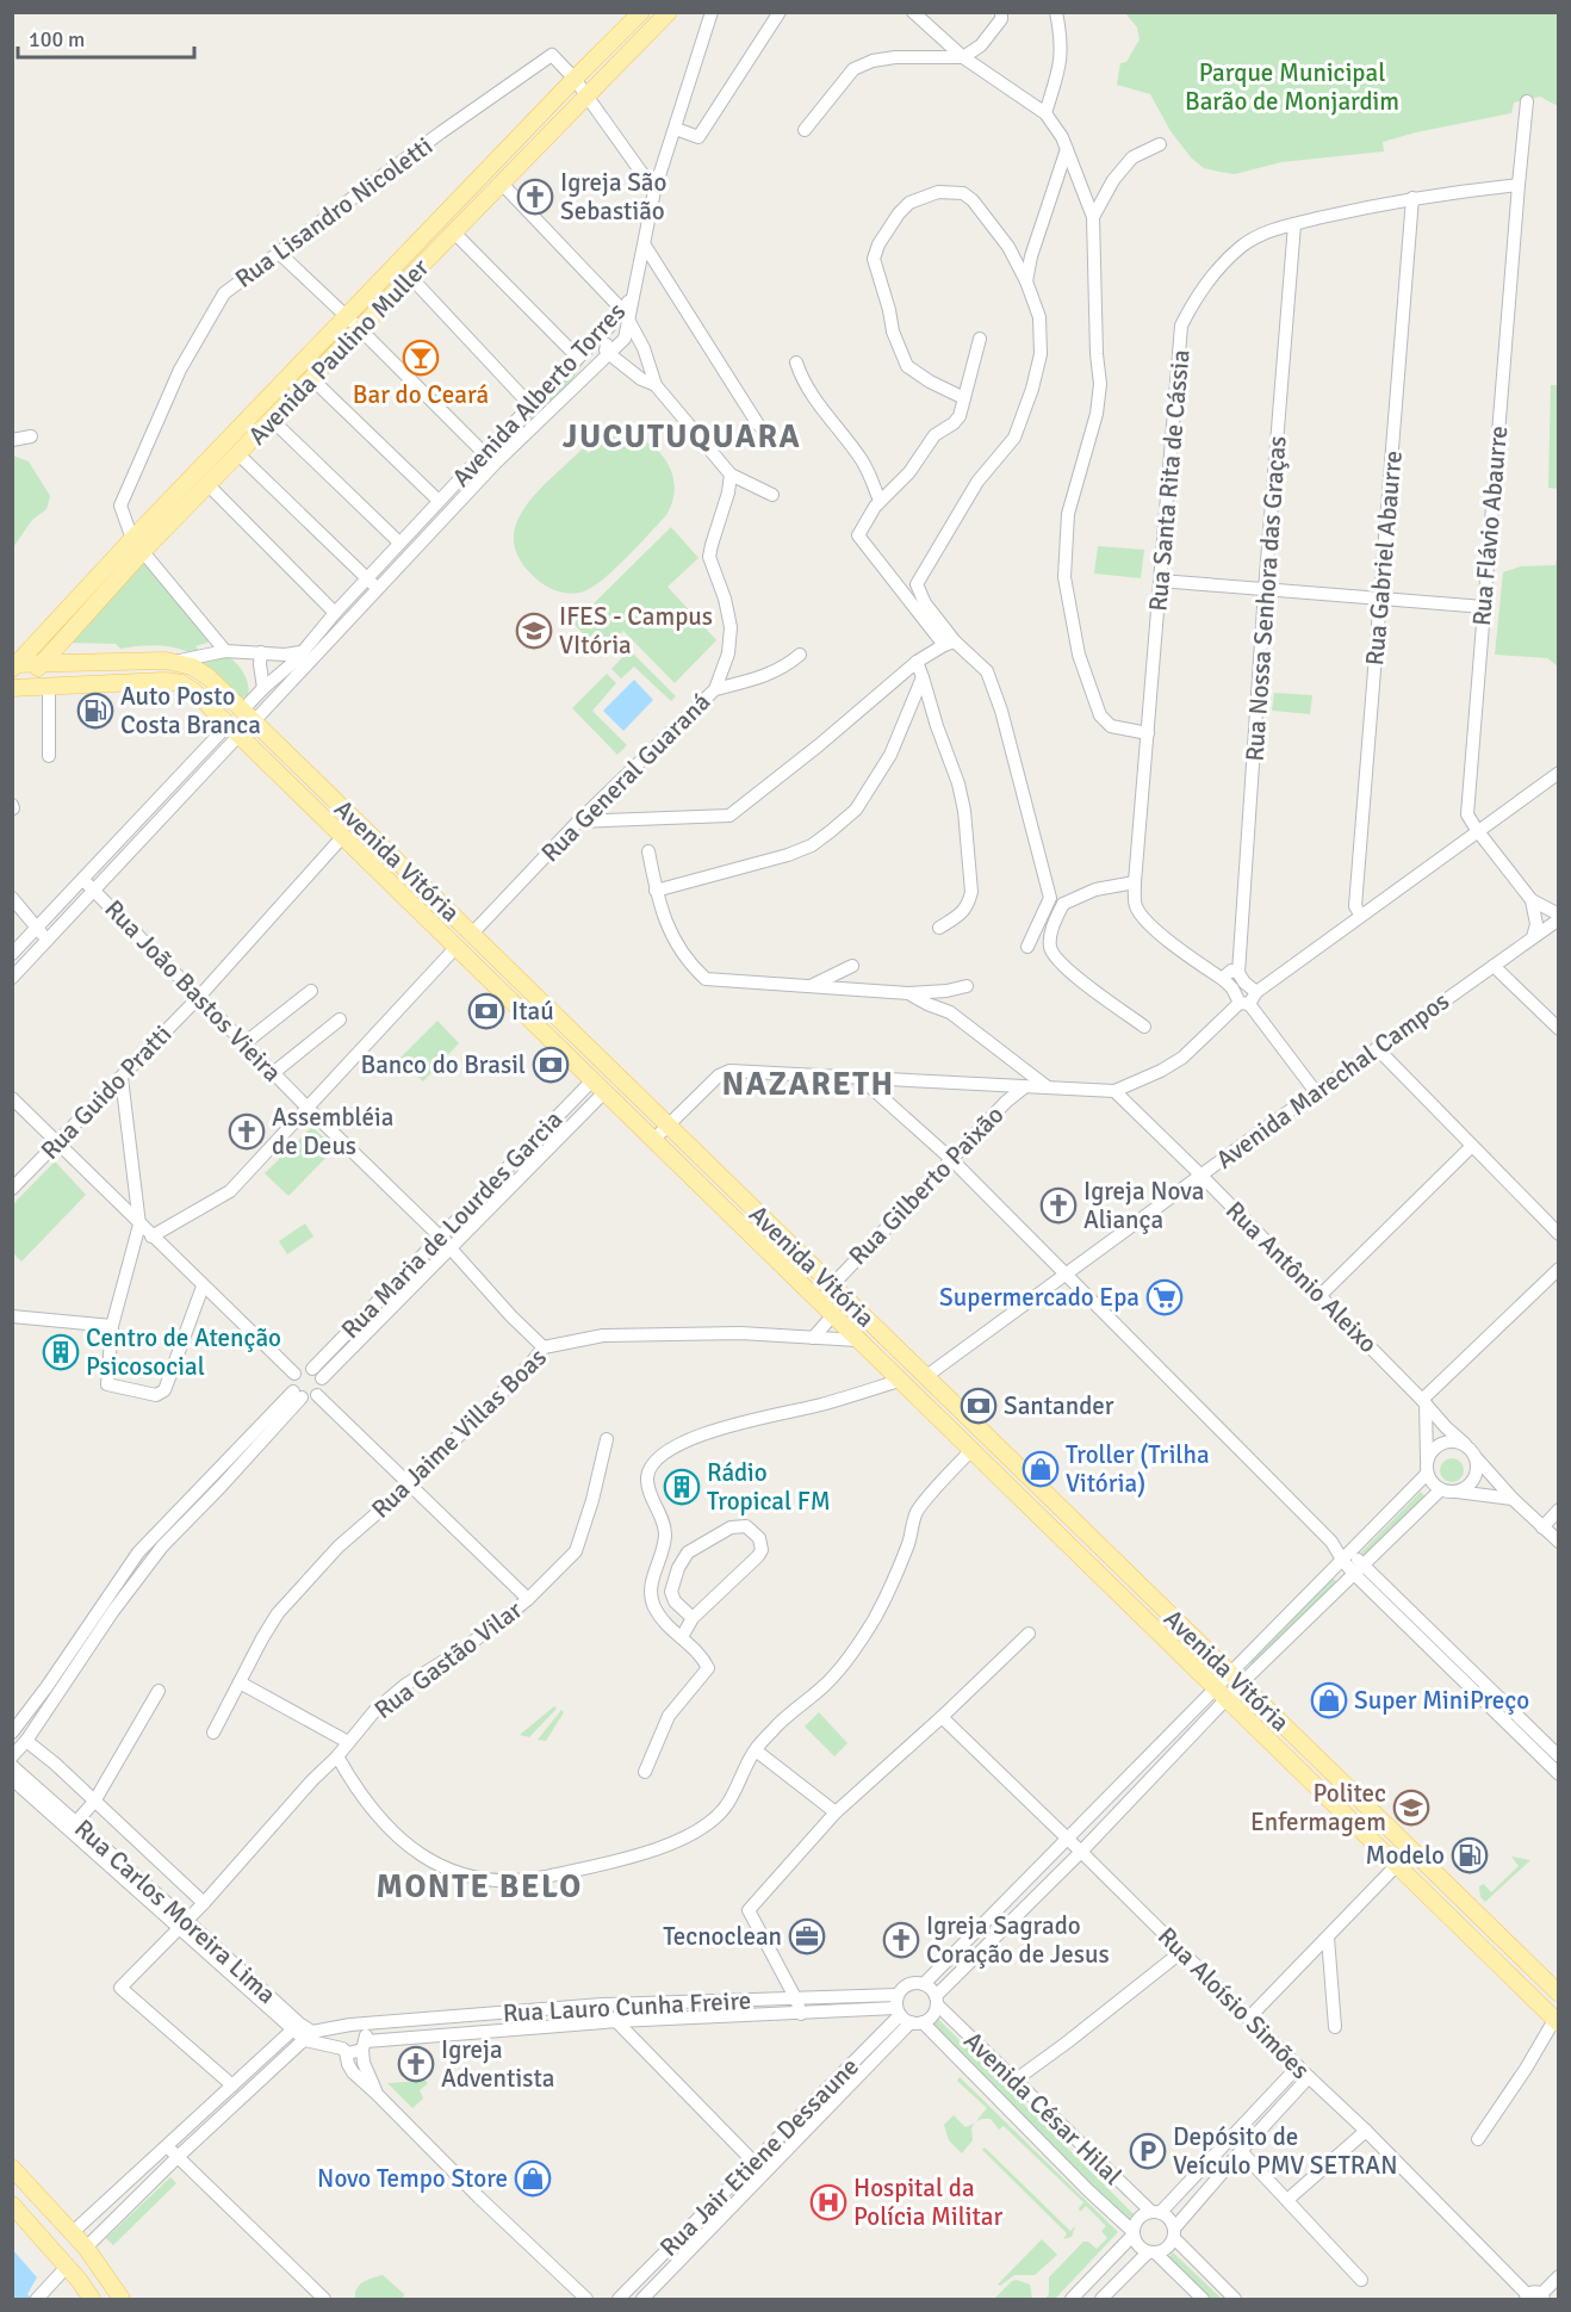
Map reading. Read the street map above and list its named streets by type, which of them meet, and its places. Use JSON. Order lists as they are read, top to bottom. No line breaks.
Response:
{"streets":{"main road":["Avenida Paulino Muller","Avenida Vitória"],"street":["Rua Lisandro Nicoletti","Avenida Alberto Torres","Rua Santa Rita de Cássia","Rua Flávio Abaurre","Rua Gabriel Abaurre","Rua Nossa Senhora das Graças","Rua General Guaraná","Rua João Bastos Vieira","Avenida Marechal Campos","Rua Guido Pratti","Rua Gilberto Paixão","Rua Maria de Lourdes Garcia","Rua Antônio Aleixo","Rua Jaime Villas Boas","Rua Gastão Vilar","Rua Carlos Moreira Lima","Rua Aloísio Simões","Rua Lauro Cunha Freire","Avenida César Hilal","Rua Jair Etiene Dessaune"]},"crossings":[["Rua Lisandro Nicoletti","Avenida Paulino Muller"],["Rua Lisandro Nicoletti","Avenida Alberto Torres"],["Avenida Paulino Muller","Avenida Vitória"],["Avenida Alberto Torres","Avenida Vitória"],["Rua Santa Rita de Cássia","Rua Flávio Abaurre"],["Rua Santa Rita de Cássia","Rua Gabriel Abaurre"],["Rua Santa Rita de Cássia","Rua Nossa Senhora das Graças"],["Rua Flávio Abaurre","Avenida Marechal Campos"],["Rua General Guaraná","Avenida Vitória"],["Avenida Vitória","Avenida Marechal Campos"],["Avenida Vitória","Rua Guido Pratti"],["Avenida Vitória","Rua Gilberto Paixão"],["Avenida Vitória","Rua Maria de Lourdes Garcia"],["Avenida Vitória","Rua Jaime Villas Boas"],["Rua João Bastos Vieira","Rua Guido Pratti"],["Rua João Bastos Vieira","Rua Maria de Lourdes Garcia"],["Rua João Bastos Vieira","Rua Jaime Villas Boas"],["Avenida Marechal Campos","Rua Antônio Aleixo"],["Rua Gastão Vilar","Rua Carlos Moreira Lima"],["Rua Carlos Moreira Lima","Rua Lauro Cunha Freire"],["Rua Lauro Cunha Freire","Avenida César Hilal"],["Rua Lauro Cunha Freire","Rua Jair Etiene Dessaune"],["Avenida César Hilal","Rua Jair Etiene Dessaune"]],"districts":["JUCUTUQUARA","NAZARETH","MONTE BELO"],"parks":["Parque Municipal Barão de Monjardim"],"places":{"church":["Igreja São Sebastião","Assembléia de Deus","Igreja Nova Aliança","Igreja Sagrado Coração de Jesus","Igreja Adventista"],"bar":["Bar do Ceará"],"school or university":["IFES - Campus VItória","Politec Enfermagem"],"fuel station":["Auto Posto Costa Branca","Modelo"],"bank":["Itaú","Banco do Brasil","Santander"],"supermarket":["Supermercado Epa"],"building":["Centro de Atenção Psicosocial","Rádio Tropical FM"],"shop":["Troller (Trilha Vitória)","Super MiniPreço","Novo Tempo Store"],"office":["Tecnoclean"],"parking":["Depósito de Veículo PMV SETRAN"],"hospital":["Hospital da Polícia Militar"]},"scale_bar":"100 m"}
